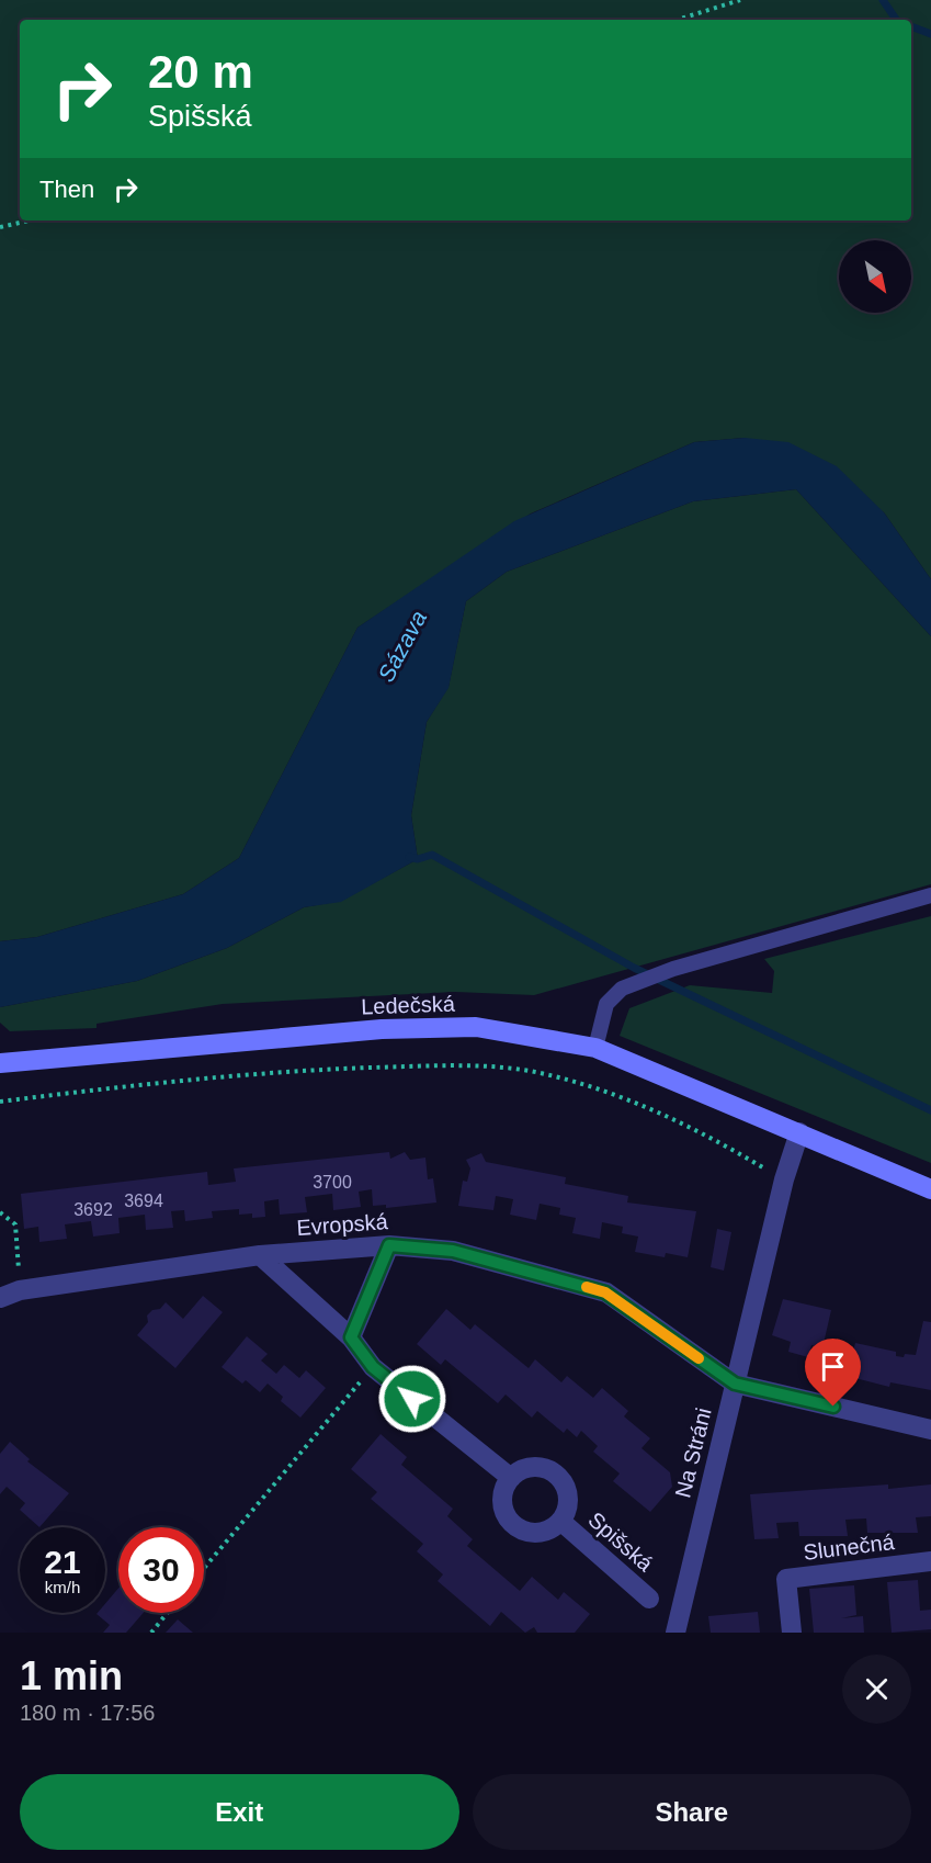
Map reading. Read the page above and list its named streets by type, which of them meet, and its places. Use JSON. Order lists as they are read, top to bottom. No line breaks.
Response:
{"streets":{"main road":["Ledečská"],"street":["Evropská","Na Stráni","Spišská","Slunečná"]},"crossings":[["Ledečská","Na Stráni"],["Evropská","Na Stráni"]],"water":["Sázava"],"house_numbers":["3700","3694","3692"],"north":"bottom right","page":{"turn":["20 m","Spišská"],"then":"Then","speed":"21 km/h","limit":"30","heading":["1 min","180 m · 17:56"],"buttons":["Exit","Share"]}}
